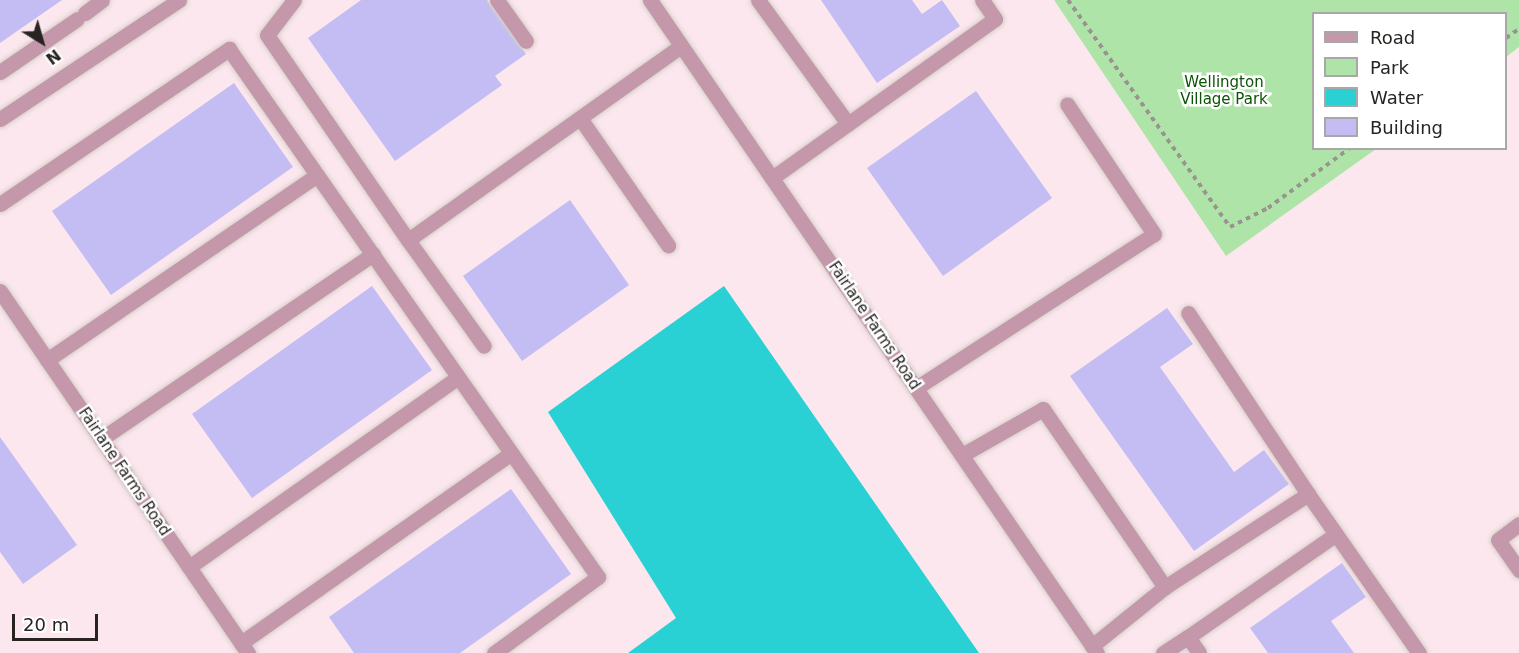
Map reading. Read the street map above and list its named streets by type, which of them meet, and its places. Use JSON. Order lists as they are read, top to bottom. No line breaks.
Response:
{"streets":{"street":["Fairlane Farms Road"]},"parks":["Wellington Village Park"],"legend":["Road","Park","Water","Building"],"scale_bar":"20 m","north":"bottom right"}
